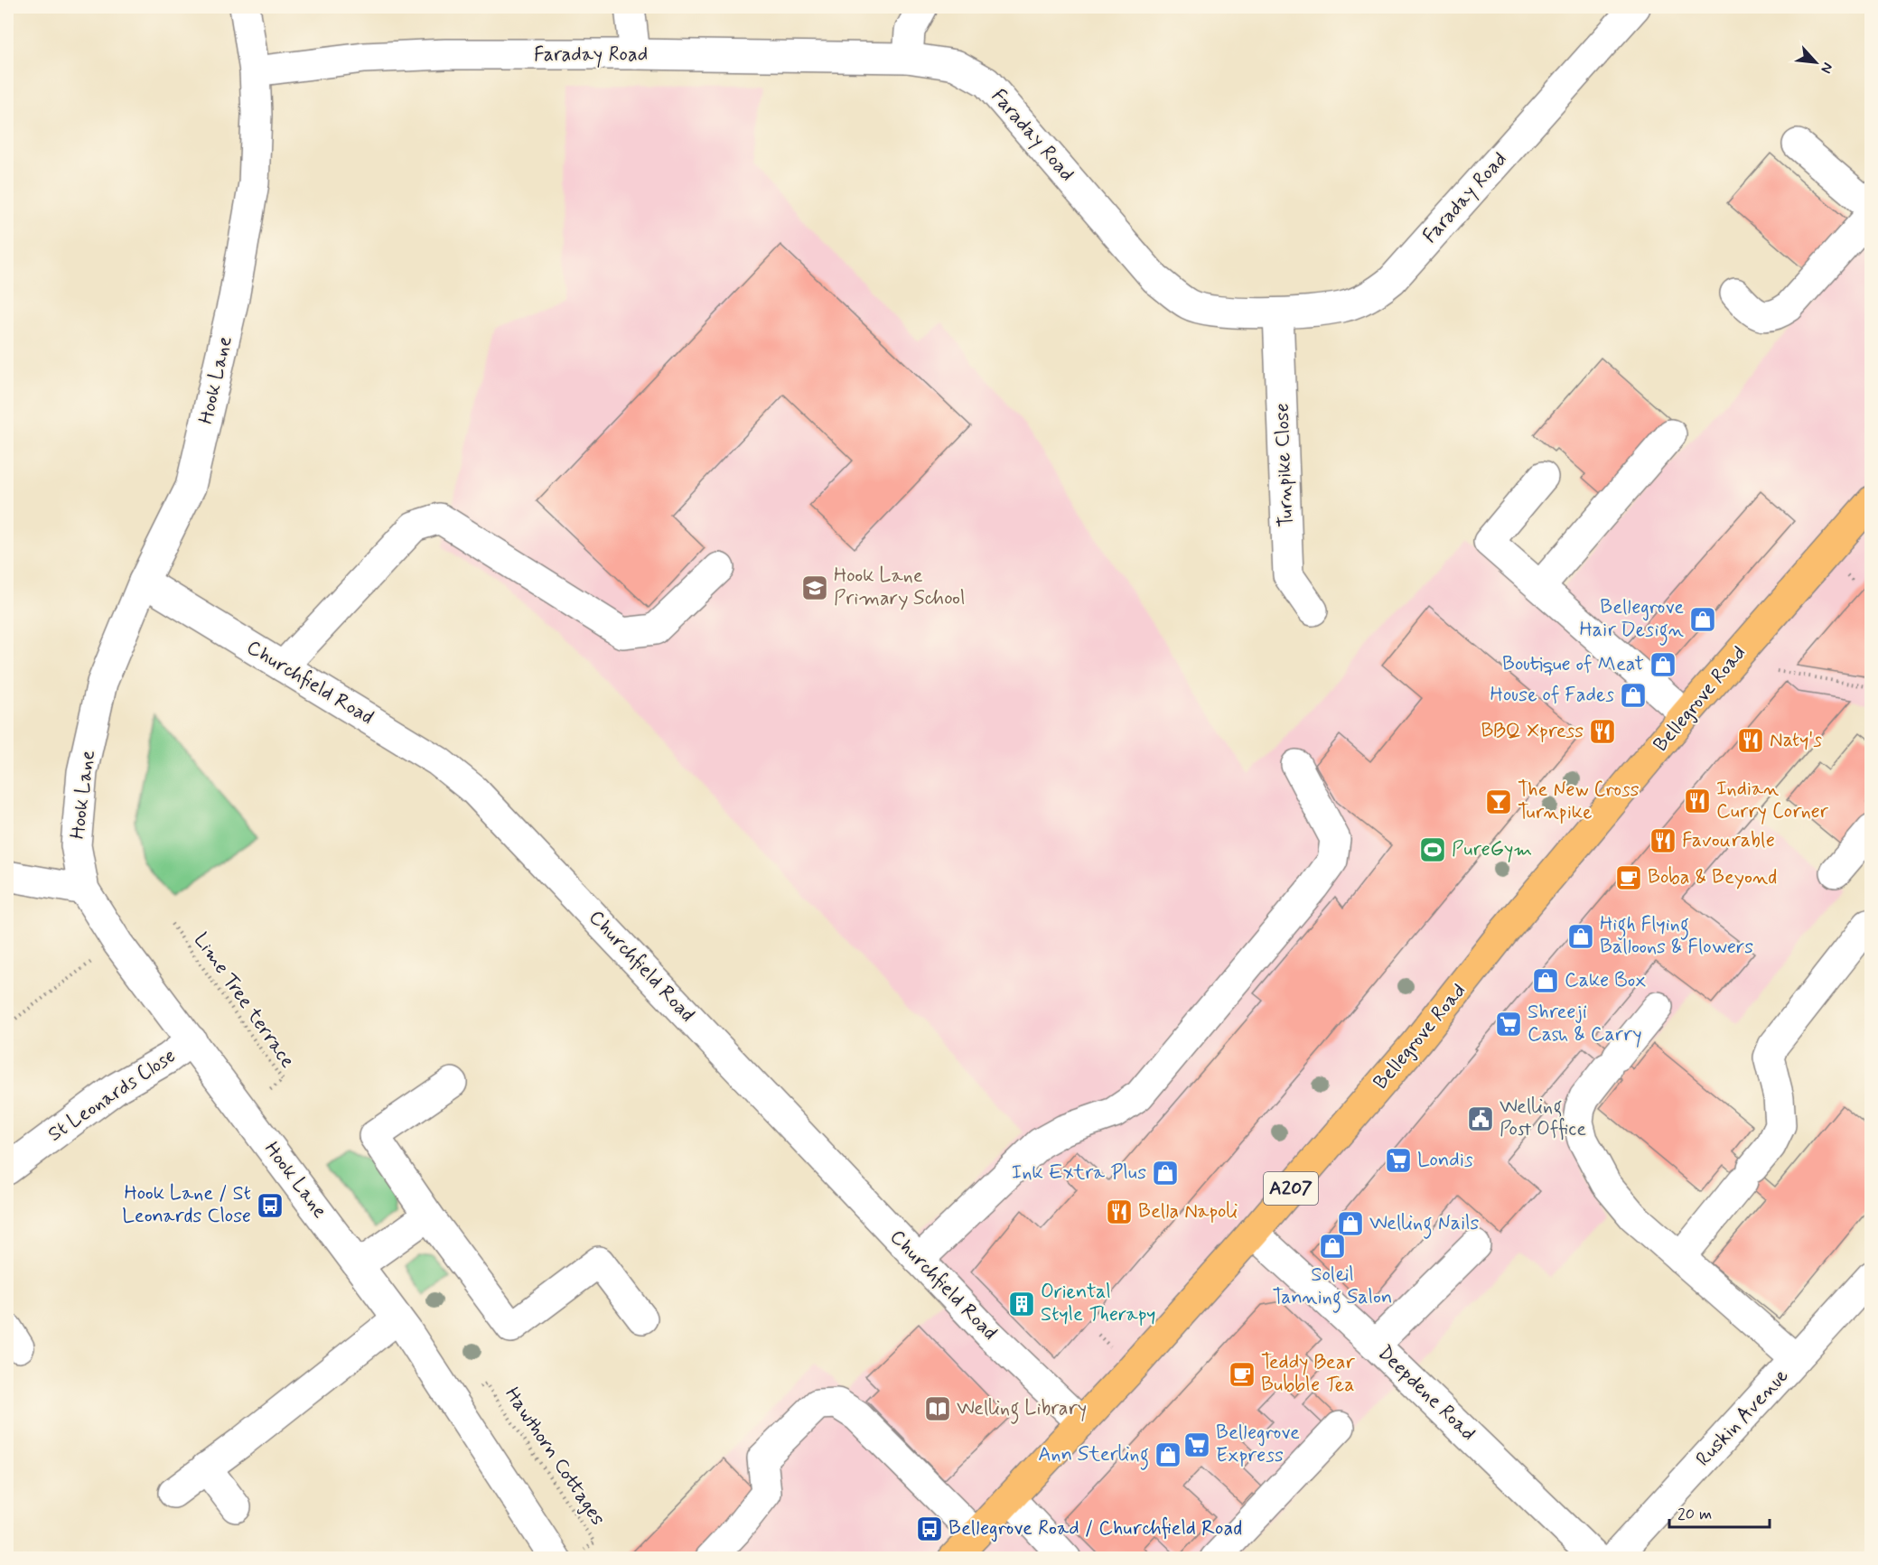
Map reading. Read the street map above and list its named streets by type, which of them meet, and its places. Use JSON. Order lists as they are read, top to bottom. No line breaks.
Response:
{"streets":{"main road":["Bellegrove Road","A207"],"street":["Faraday Road","Hook Lane","Turnpike Close","Churchfield Road","St Leonards Close","Deepdene Road","Ruskin Avenue"],"path":["Lime Tree terrace","Hawthorn Cottages"]},"crossings":[["Faraday Road","Hook Lane"],["Faraday Road","Turnpike Close"],["Hook Lane","Churchfield Road"],["Hook Lane","Lime Tree terrace"],["Hook Lane","St Leonards Close"],["Hook Lane","Hawthorn Cottages"],["Churchfield Road","Bellegrove Road"],["Bellegrove Road","Deepdene Road"]],"places":{"school or university":["Hook Lane Primary School"],"shop":["Bellegrove Hair Design","Boutique of Meat","House of Fades","High Flying Balloons & Flowers","Cake Box","Ink Extra Plus","Welling Nails","Soleil Tanning Salon","Ann Sterling"],"restaurant":["BBQ Xpress","Naty's","Indian Curry Corner","Favourable","Bella Napoli"],"bar":["The New Cross Turnpike"],"sports":["PureGym"],"cafe":["Boba & Beyond","Teddy Bear Bubble Tea"],"supermarket":["Shreeji Cash & Carry","Londis","Bellegrove Express"],"public building":["Welling Post Office"],"bus stop":["Hook Lane / St Leonards Close","Bellegrove Road / Churchfield Road"],"building":["Oriental Style Therapy"],"library":["Welling Library"]},"scale_bar":"20 m","north":"bottom right"}
